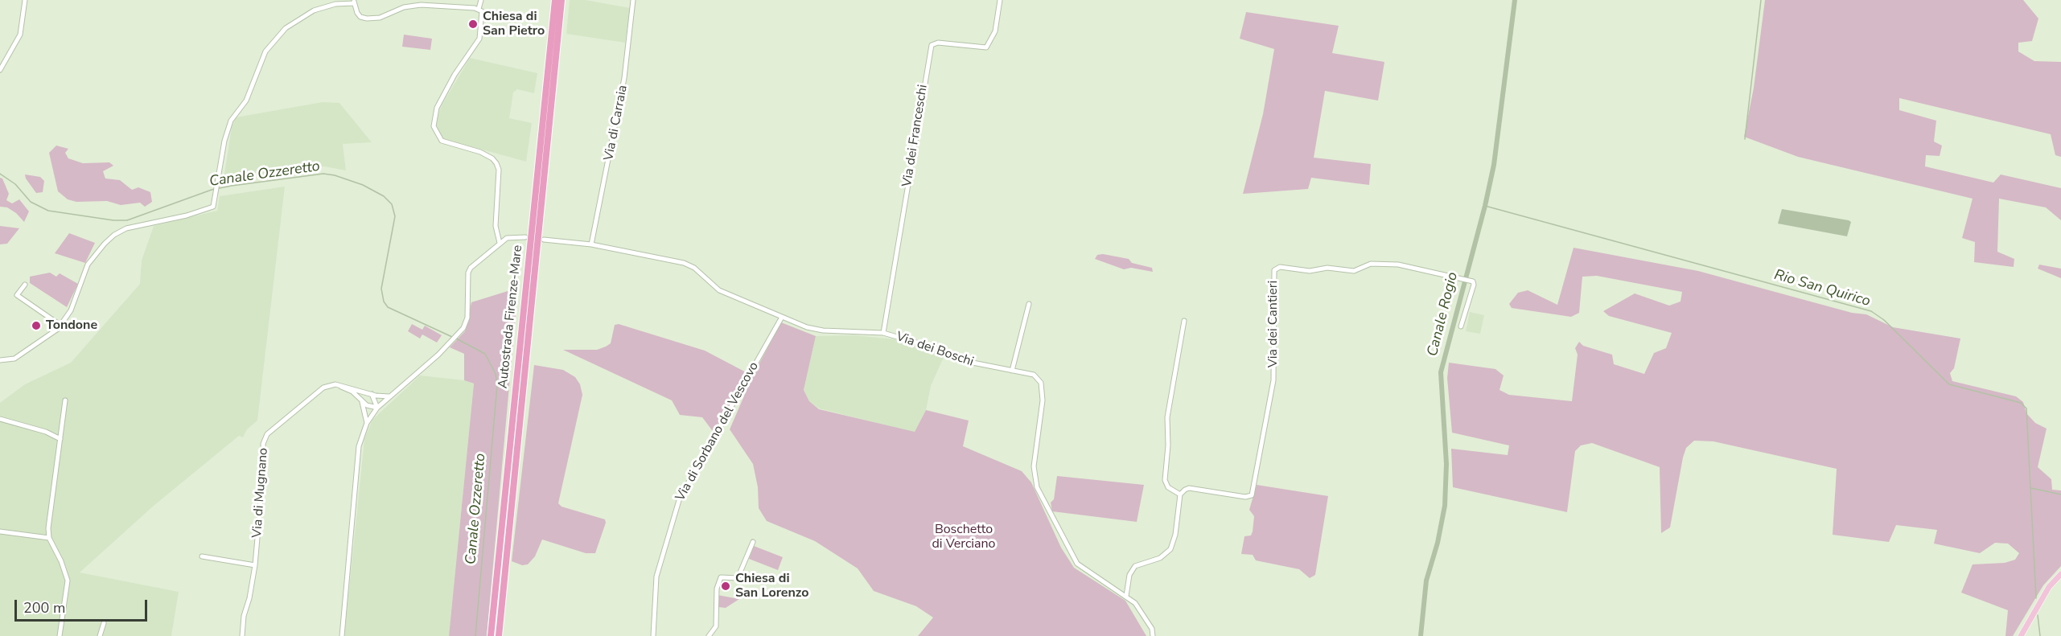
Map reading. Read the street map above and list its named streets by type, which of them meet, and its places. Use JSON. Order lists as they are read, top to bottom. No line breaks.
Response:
{"streets":{"highway":["Autostrada Firenze-Mare"],"street":["Via di Carraia","Via dei Franceschi","Via dei Cantieri","Via dei Boschi","Via di Sorbano del Vescovo","Via di Mugnano"]},"crossings":[["Via di Carraia","Via dei Boschi"],["Via dei Franceschi","Via dei Boschi"],["Via dei Boschi","Via di Sorbano del Vescovo"]],"water":["Canale Ozzeretto","Rio San Quirico","Canale Rogio"],"parks":["Boschetto di Verciano"],"places":["Chiesa di San Pietro","Tondone","Chiesa di San Lorenzo"],"scale_bar":"200 m"}
